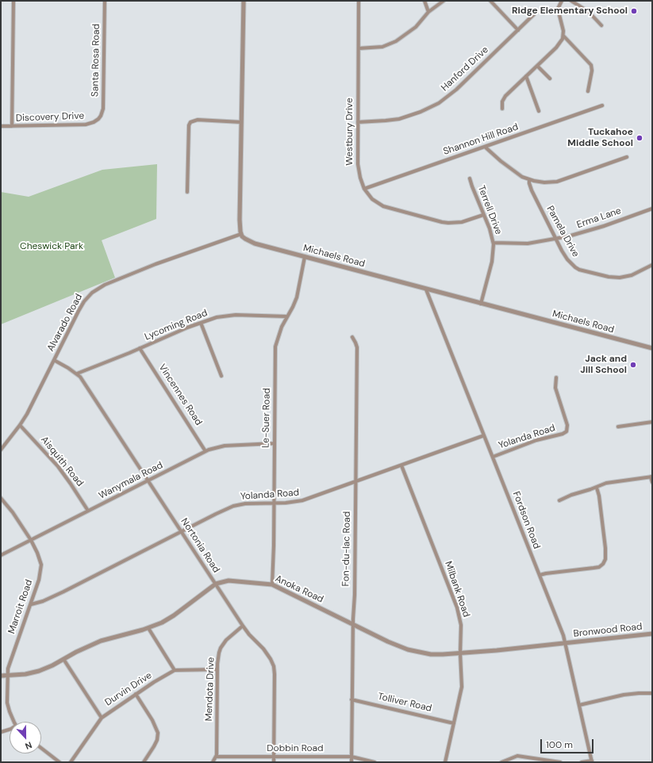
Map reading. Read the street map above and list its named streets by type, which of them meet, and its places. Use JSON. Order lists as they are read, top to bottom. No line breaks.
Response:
{"streets":{"street":["Santa Rosa Road","Hanford Drive","Discovery Drive","Westbury Drive","Shannon Hill Road","Terrell Drive","Erma Lane","Pamela Drive","Michaels Road","Alvarado Road","Lycoming Road","Vincennes Road","Le-Suer Road","Yolanda Road","Aisquith Road","Wanymala Road","Fordson Road","Nortonia Road","Fon-du-lac Road","Anoka Road","Milbank Road","Marroit Road","Bronwood Road","Durvin Drive","Mendota Drive","Tolliver Road","Dobbin Road"]},"crossings":[["Santa Rosa Road","Discovery Drive"],["Hanford Drive","Westbury Drive"],["Westbury Drive","Shannon Hill Road"],["Westbury Drive","Terrell Drive"],["Terrell Drive","Erma Lane"],["Terrell Drive","Michaels Road"],["Erma Lane","Pamela Drive"],["Michaels Road","Alvarado Road"],["Michaels Road","Le-Suer Road"],["Michaels Road","Fordson Road"],["Alvarado Road","Aisquith Road"],["Alvarado Road","Nortonia Road"],["Lycoming Road","Vincennes Road"],["Lycoming Road","Le-Suer Road"],["Lycoming Road","Nortonia Road"],["Vincennes Road","Wanymala Road"],["Le-Suer Road","Yolanda Road"],["Le-Suer Road","Wanymala Road"],["Le-Suer Road","Anoka Road"],["Yolanda Road","Fordson Road"],["Yolanda Road","Nortonia Road"],["Yolanda Road","Fon-du-lac Road"],["Yolanda Road","Milbank Road"],["Yolanda Road","Marroit Road"],["Aisquith Road","Wanymala Road"],["Wanymala Road","Nortonia Road"],["Wanymala Road","Marroit Road"],["Fordson Road","Anoka Road"],["Fordson Road","Bronwood Road"],["Nortonia Road","Anoka Road"],["Nortonia Road","Mendota Drive"],["Nortonia Road","Dobbin Road"],["Fon-du-lac Road","Anoka Road"],["Fon-du-lac Road","Tolliver Road"],["Fon-du-lac Road","Dobbin Road"],["Anoka Road","Milbank Road"],["Anoka Road","Marroit Road"],["Anoka Road","Bronwood Road"],["Milbank Road","Tolliver Road"],["Mendota Drive","Dobbin Road"]],"parks":["Cheswick Park"],"places":["Ridge Elementary School","Tuckahoe Middle School","Jack and Jill School"],"scale_bar":"100 m","north":"bottom"}
